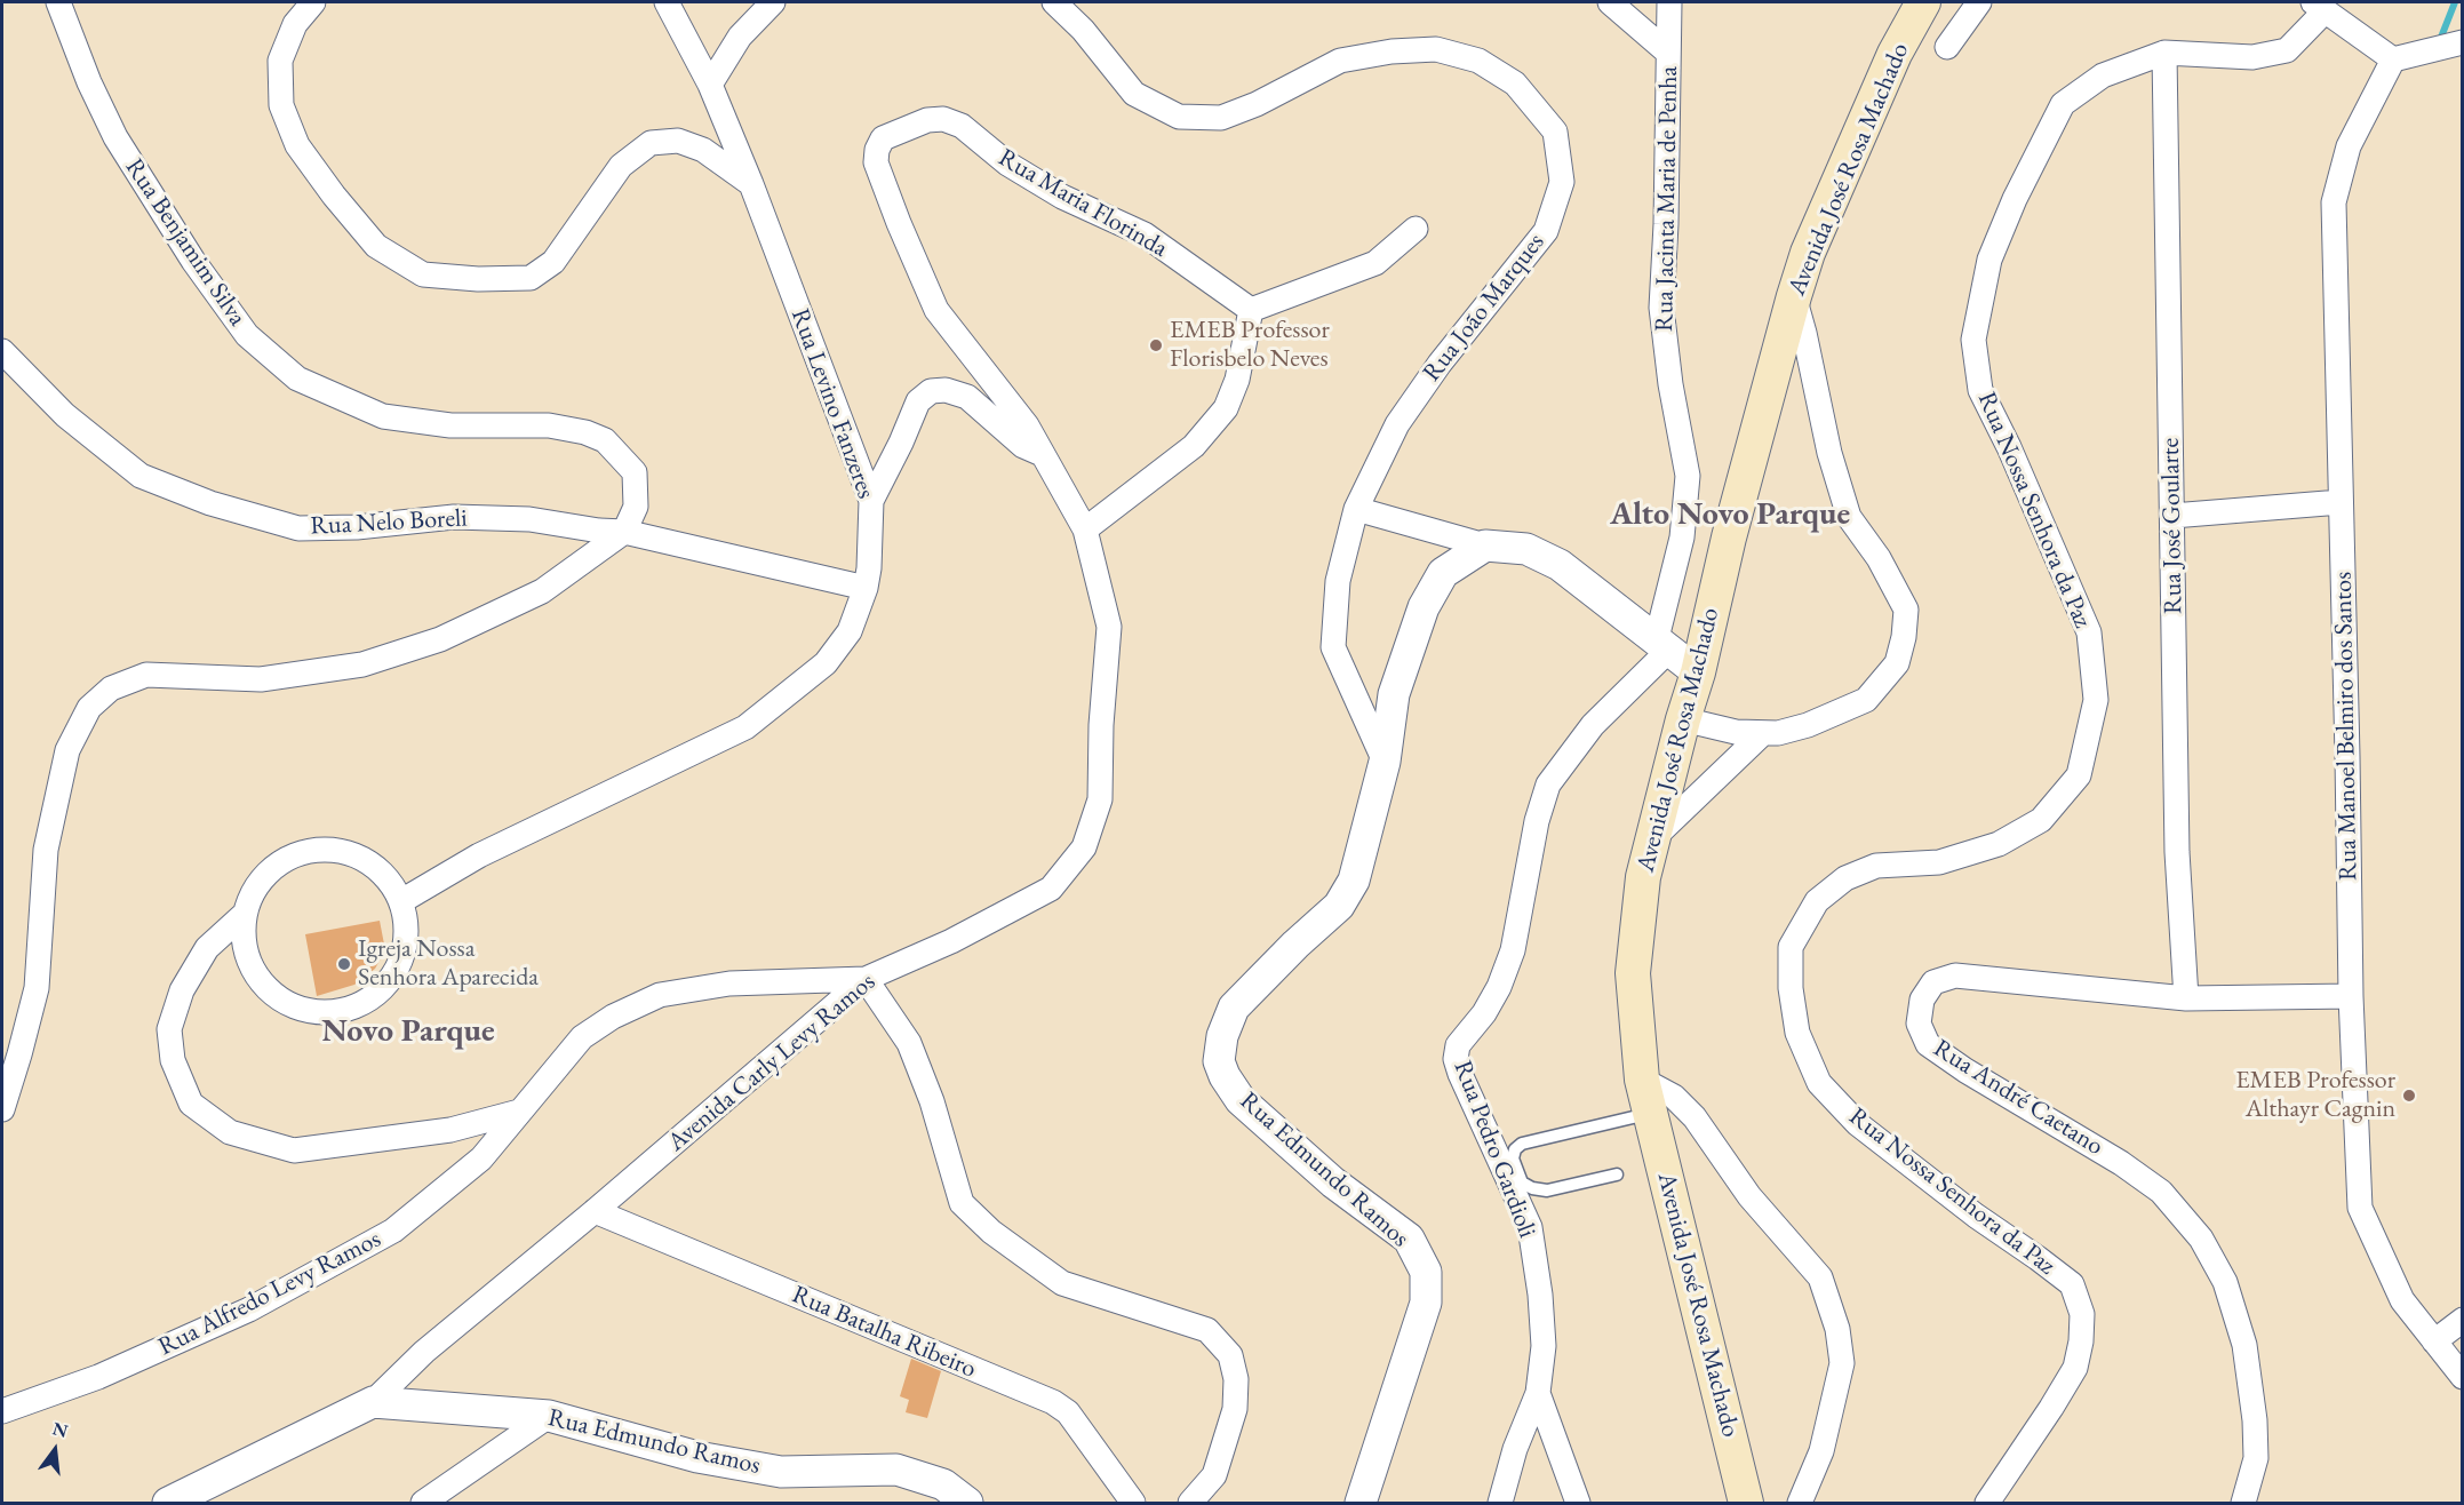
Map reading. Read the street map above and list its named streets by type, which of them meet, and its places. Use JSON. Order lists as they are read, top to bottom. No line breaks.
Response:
{"streets":{"main road":["Avenida José Rosa Machado"],"street":["Rua Jacinta Maria de Penha","Rua Maria Florinda","Rua Benjamim Silva","Rua João Marques","Rua Levino Fanzeres","Rua Nossa Senhora da Paz","Rua Nelo Boreli","Rua José Goularte","Rua Manoel Belmiro dos Santos","Avenida Carly Levy Ramos","Rua André Caetano","Rua Pedro Gardioli","Rua Edmundo Ramos","Rua Alfredo Levy Ramos","Rua Batalha Ribeiro"]},"crossings":[["Rua Jacinta Maria de Penha","Rua Pedro Gardioli"],["Rua Maria Florinda","Avenida Carly Levy Ramos"],["Rua Benjamim Silva","Rua Nelo Boreli"],["Rua João Marques","Rua Edmundo Ramos"],["Rua Levino Fanzeres","Rua Nelo Boreli"],["Rua Nossa Senhora da Paz","Rua José Goularte"],["Rua José Goularte","Rua André Caetano"],["Rua Manoel Belmiro dos Santos","Rua André Caetano"],["Avenida Carly Levy Ramos","Rua Edmundo Ramos"],["Avenida Carly Levy Ramos","Rua Alfredo Levy Ramos"],["Avenida Carly Levy Ramos","Rua Batalha Ribeiro"]],"districts":["Alto Novo Parque","Novo Parque"],"places":["EMEB Professor Florisbelo Neves","Igreja Nossa Senhora Aparecida","EMEB Professor Althayr Cagnin"],"north":"top"}
